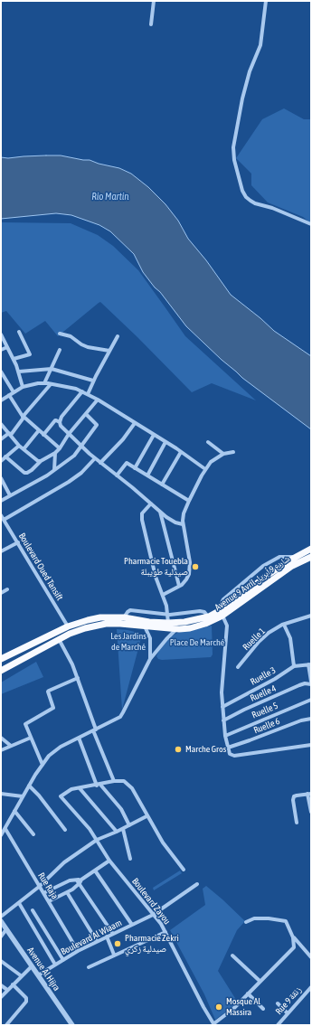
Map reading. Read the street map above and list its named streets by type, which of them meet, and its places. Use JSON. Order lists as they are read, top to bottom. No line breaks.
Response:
{"streets":{"highway":["Avenue 9 Avril شارع 9 أبريل"],"street":["Boulevard Oued Tansift","Ruelle 1","Ruelle 3","Ruelle 4","Ruelle 5","Ruelle 6","Rue Raja","Boulevard Zayou","Boulevard Al Wiaam","Avenue Al Hijra","Rue 9 زنقة"]},"crossings":[["Rue Raja","Boulevard Al Wiaam"],["Boulevard Zayou","Boulevard Al Wiaam"],["Boulevard Al Wiaam","Avenue Al Hijra"]],"water":["Río Martín"],"parks":["Les Jardins de Marché","Place De Marché"],"places":["Pharmacie Touebla صيدلية طويبلة","Marche Gros","Pharmacie Zekri صيدلية زكري","Mosque Al Massira"]}
